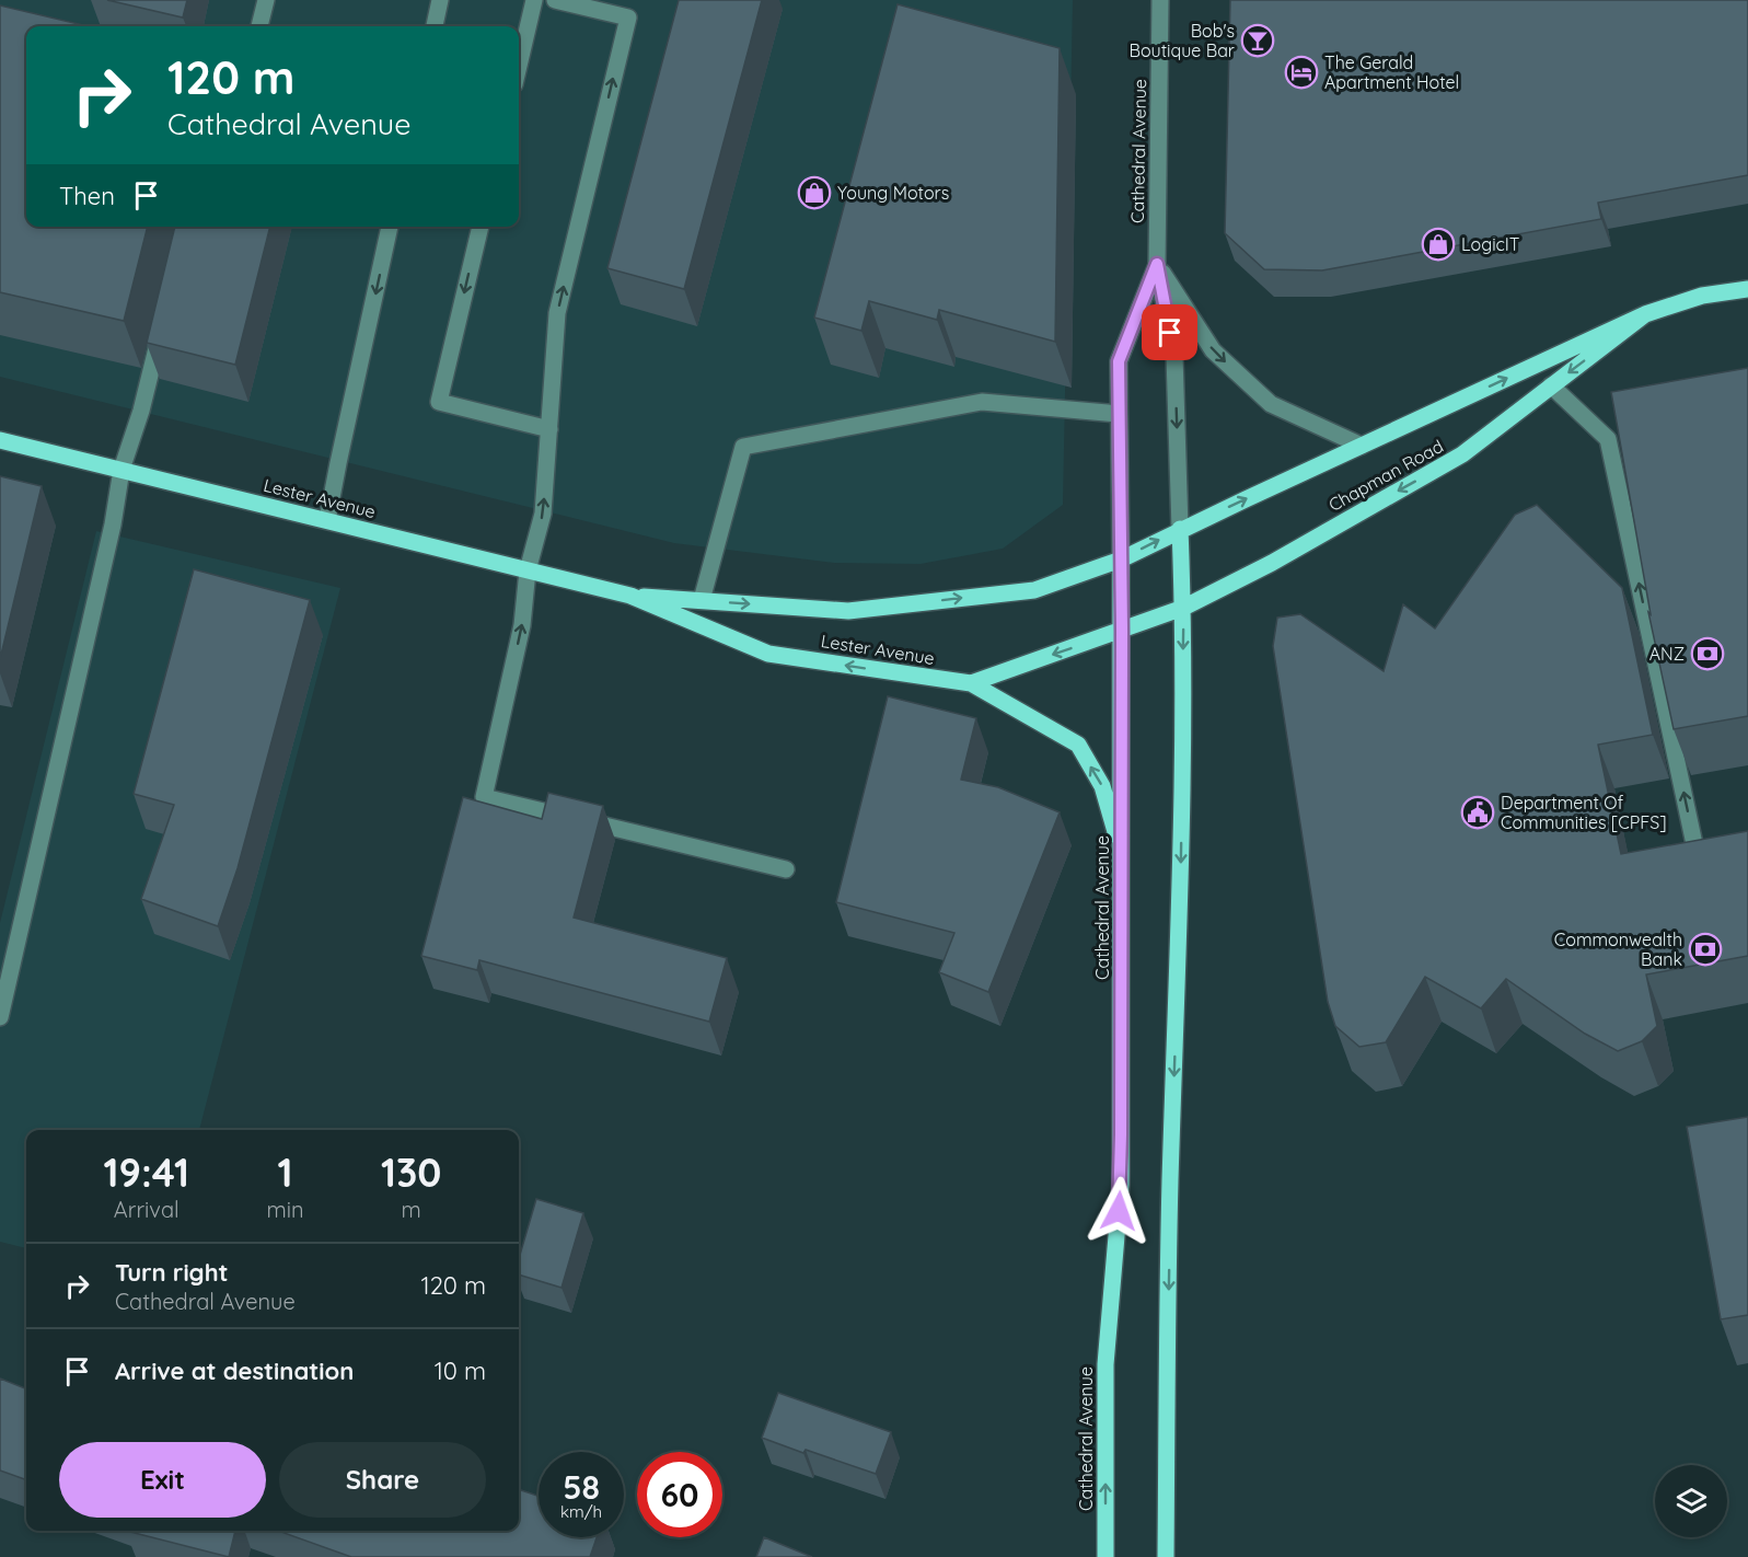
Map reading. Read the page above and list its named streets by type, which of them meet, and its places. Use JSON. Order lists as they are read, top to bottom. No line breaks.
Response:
{"streets":{"main road":["Cathedral Avenue","Chapman Road","Lester Avenue"]},"crossings":[["Cathedral Avenue","Chapman Road"],["Cathedral Avenue","Lester Avenue"],["Chapman Road","Lester Avenue"]],"places":{"bar":["Bob's Boutique Bar"],"hotel":["The Gerald Apartment Hotel"],"shop":["Young Motors","LogicIT"],"bank":["ANZ","Commonwealth Bank"],"public building":["Department Of Communities [CPFS]"]},"page":{"turn":["120 m","Cathedral Avenue"],"then":"Then","eta":["19:41","Arrival","1","min","130","m"],"list":[{"name":"Turn right","note":"Cathedral Avenue","value":"120 m"},{"name":"Arrive at destination","value":"10 m"}],"buttons":["Exit","Share"],"speed":"58 km/h","limit":"60"}}
